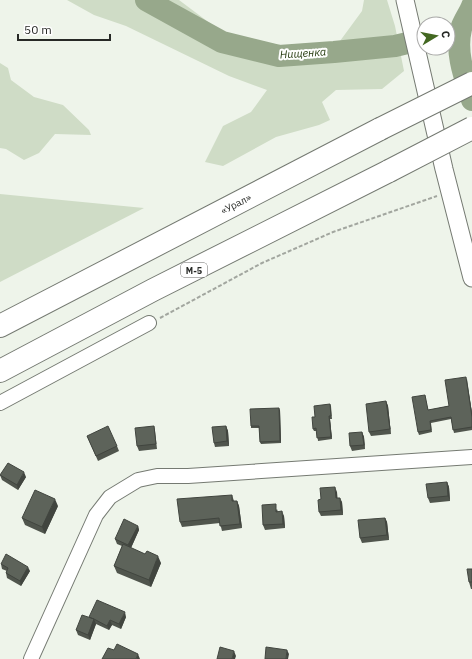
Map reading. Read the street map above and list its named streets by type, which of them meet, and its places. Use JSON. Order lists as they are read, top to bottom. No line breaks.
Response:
{"streets":{"highway":["«Урал»","М-5"]},"water":["Нищенка"],"scale_bar":"50 m","north":"right"}
